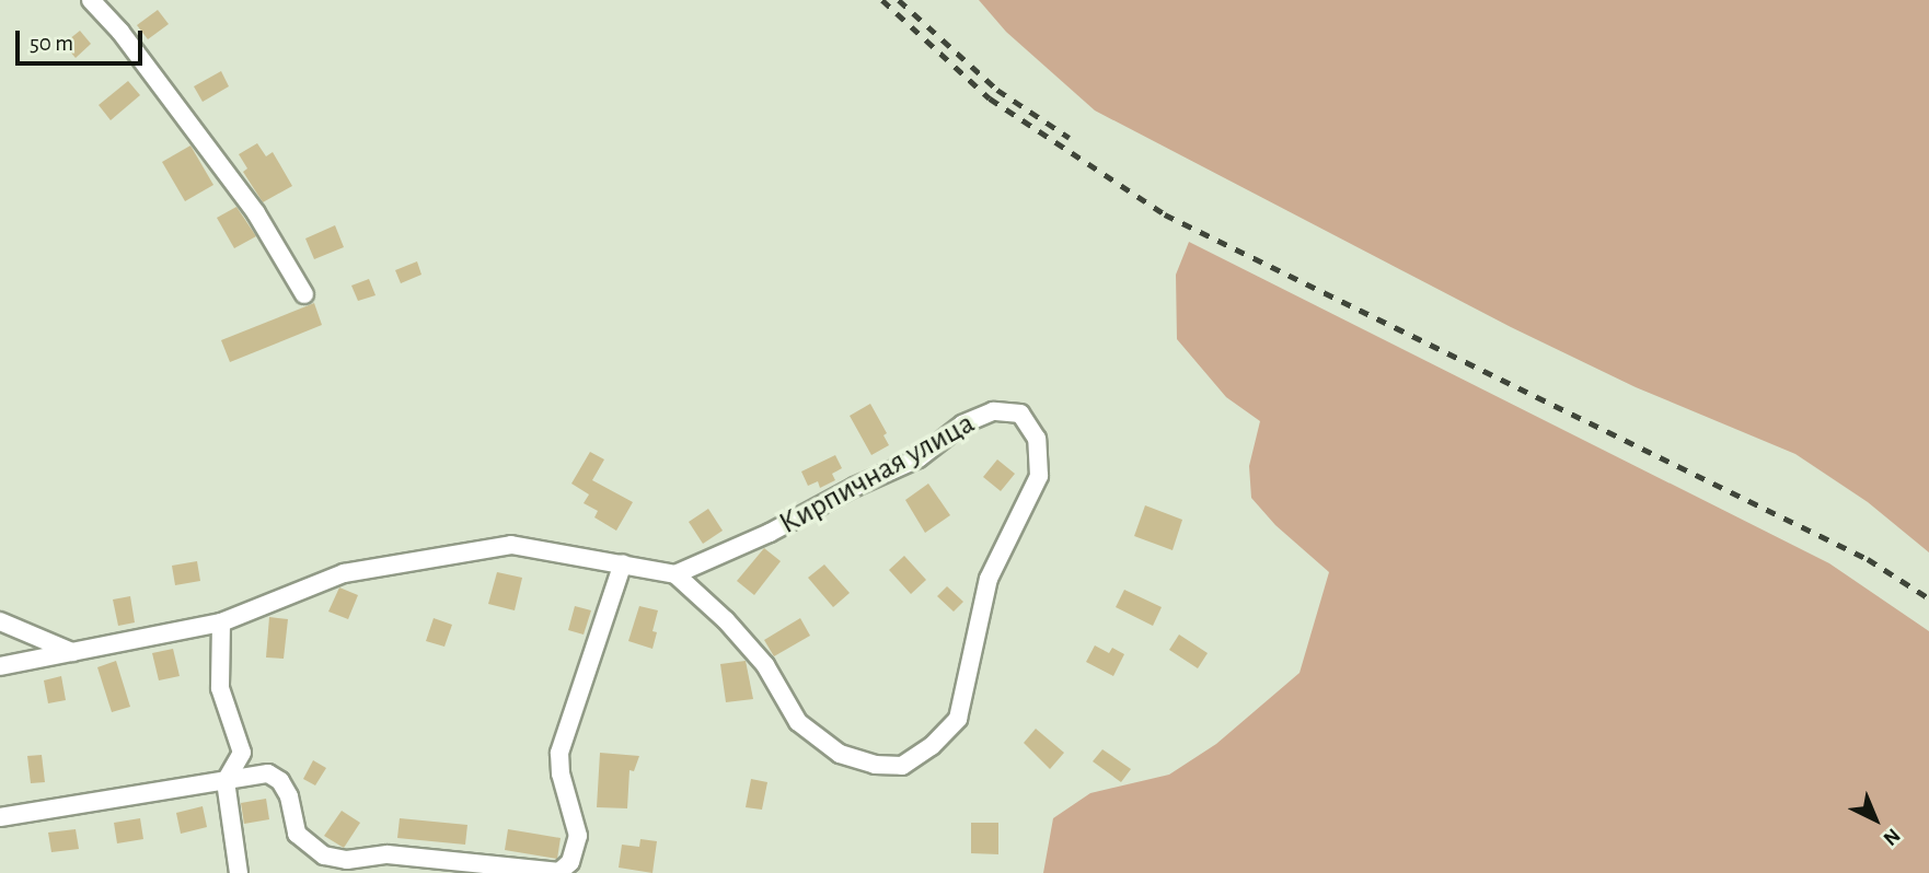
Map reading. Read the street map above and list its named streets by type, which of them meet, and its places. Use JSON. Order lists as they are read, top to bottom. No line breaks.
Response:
{"streets":{"street":["Кирпичная улица"]},"scale_bar":"50 m","north":"bottom right"}
